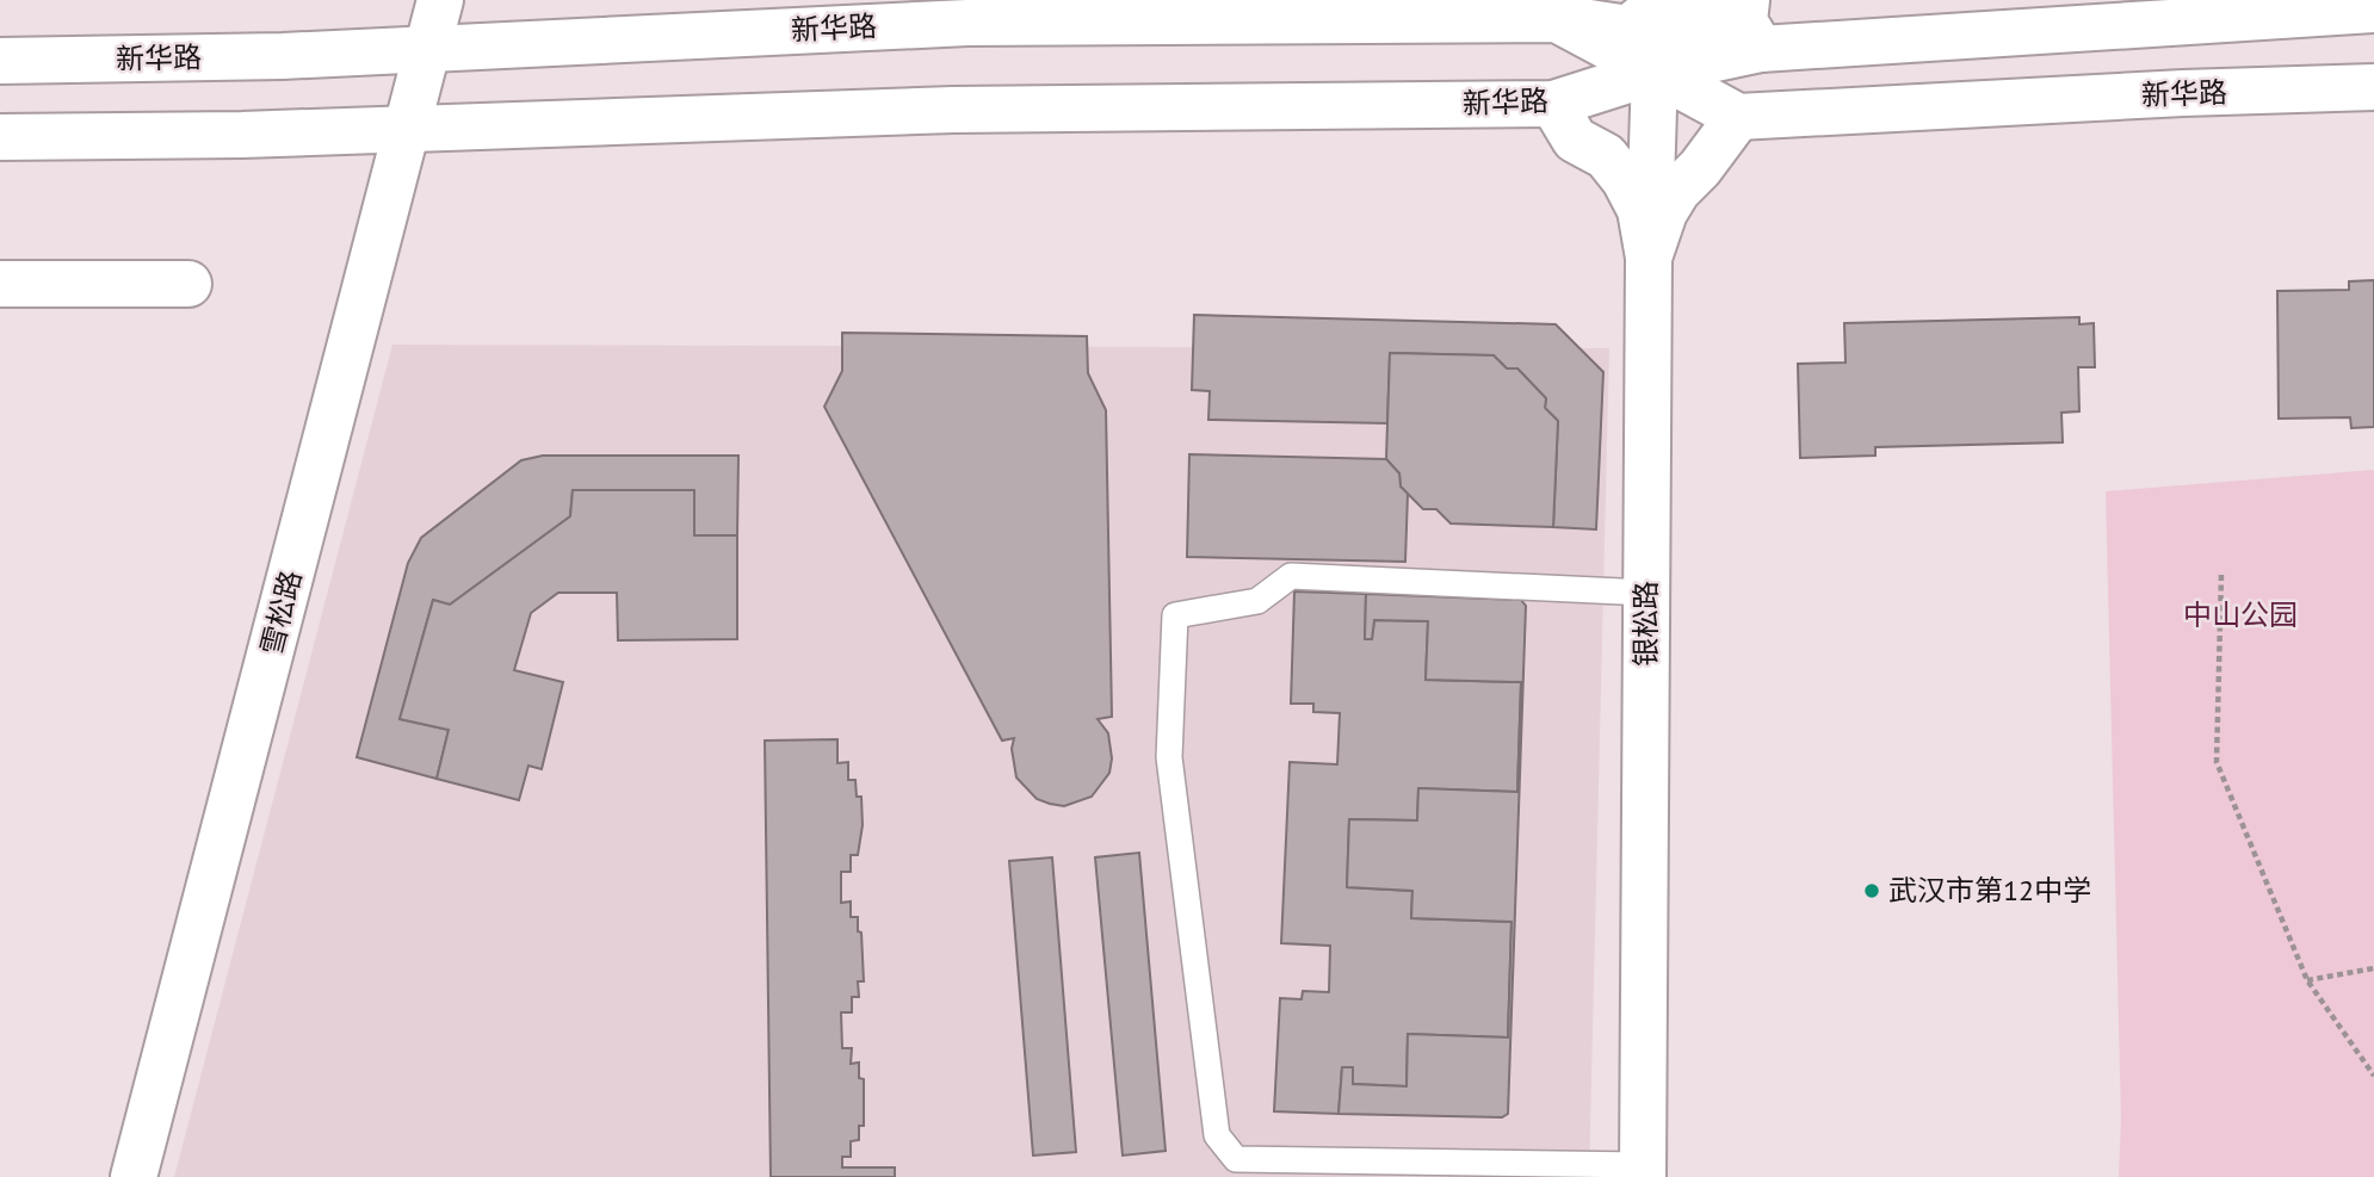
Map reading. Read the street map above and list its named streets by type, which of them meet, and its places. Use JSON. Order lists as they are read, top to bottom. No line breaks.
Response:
{"streets":{"main road":["新华路","雪松路","银松路"]},"crossings":[["新华路","雪松路"],["新华路","银松路"]],"parks":["中山公园"],"places":["武汉市第12中学"]}
